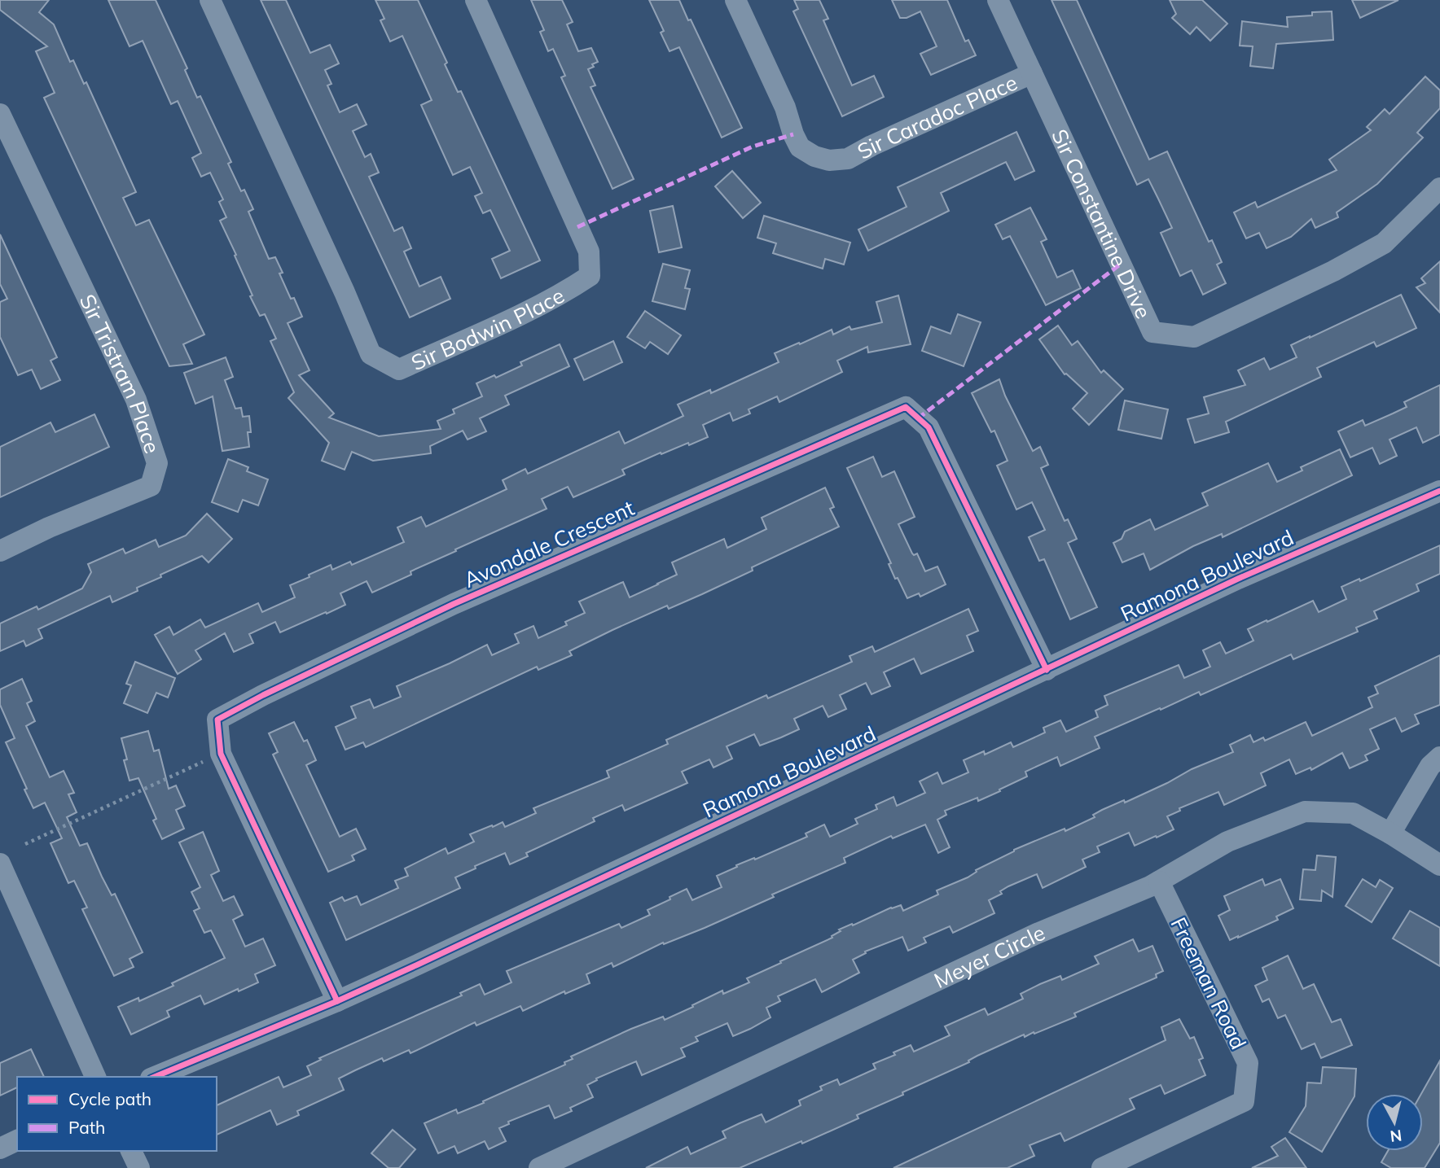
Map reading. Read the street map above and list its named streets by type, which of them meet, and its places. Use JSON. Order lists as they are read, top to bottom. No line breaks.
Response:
{"streets":{"street":["Sir Caradoc Place","Sir Constantine Drive","Sir Bodwin Place","Sir Tristram Place","Avondale Crescent","Ramona Boulevard","Meyer Circle","Freeman Road"]},"crossings":[["Sir Caradoc Place","Sir Constantine Drive"],["Avondale Crescent","Ramona Boulevard"],["Meyer Circle","Freeman Road"]],"legend":["Cycle path","Path"],"north":"bottom"}
